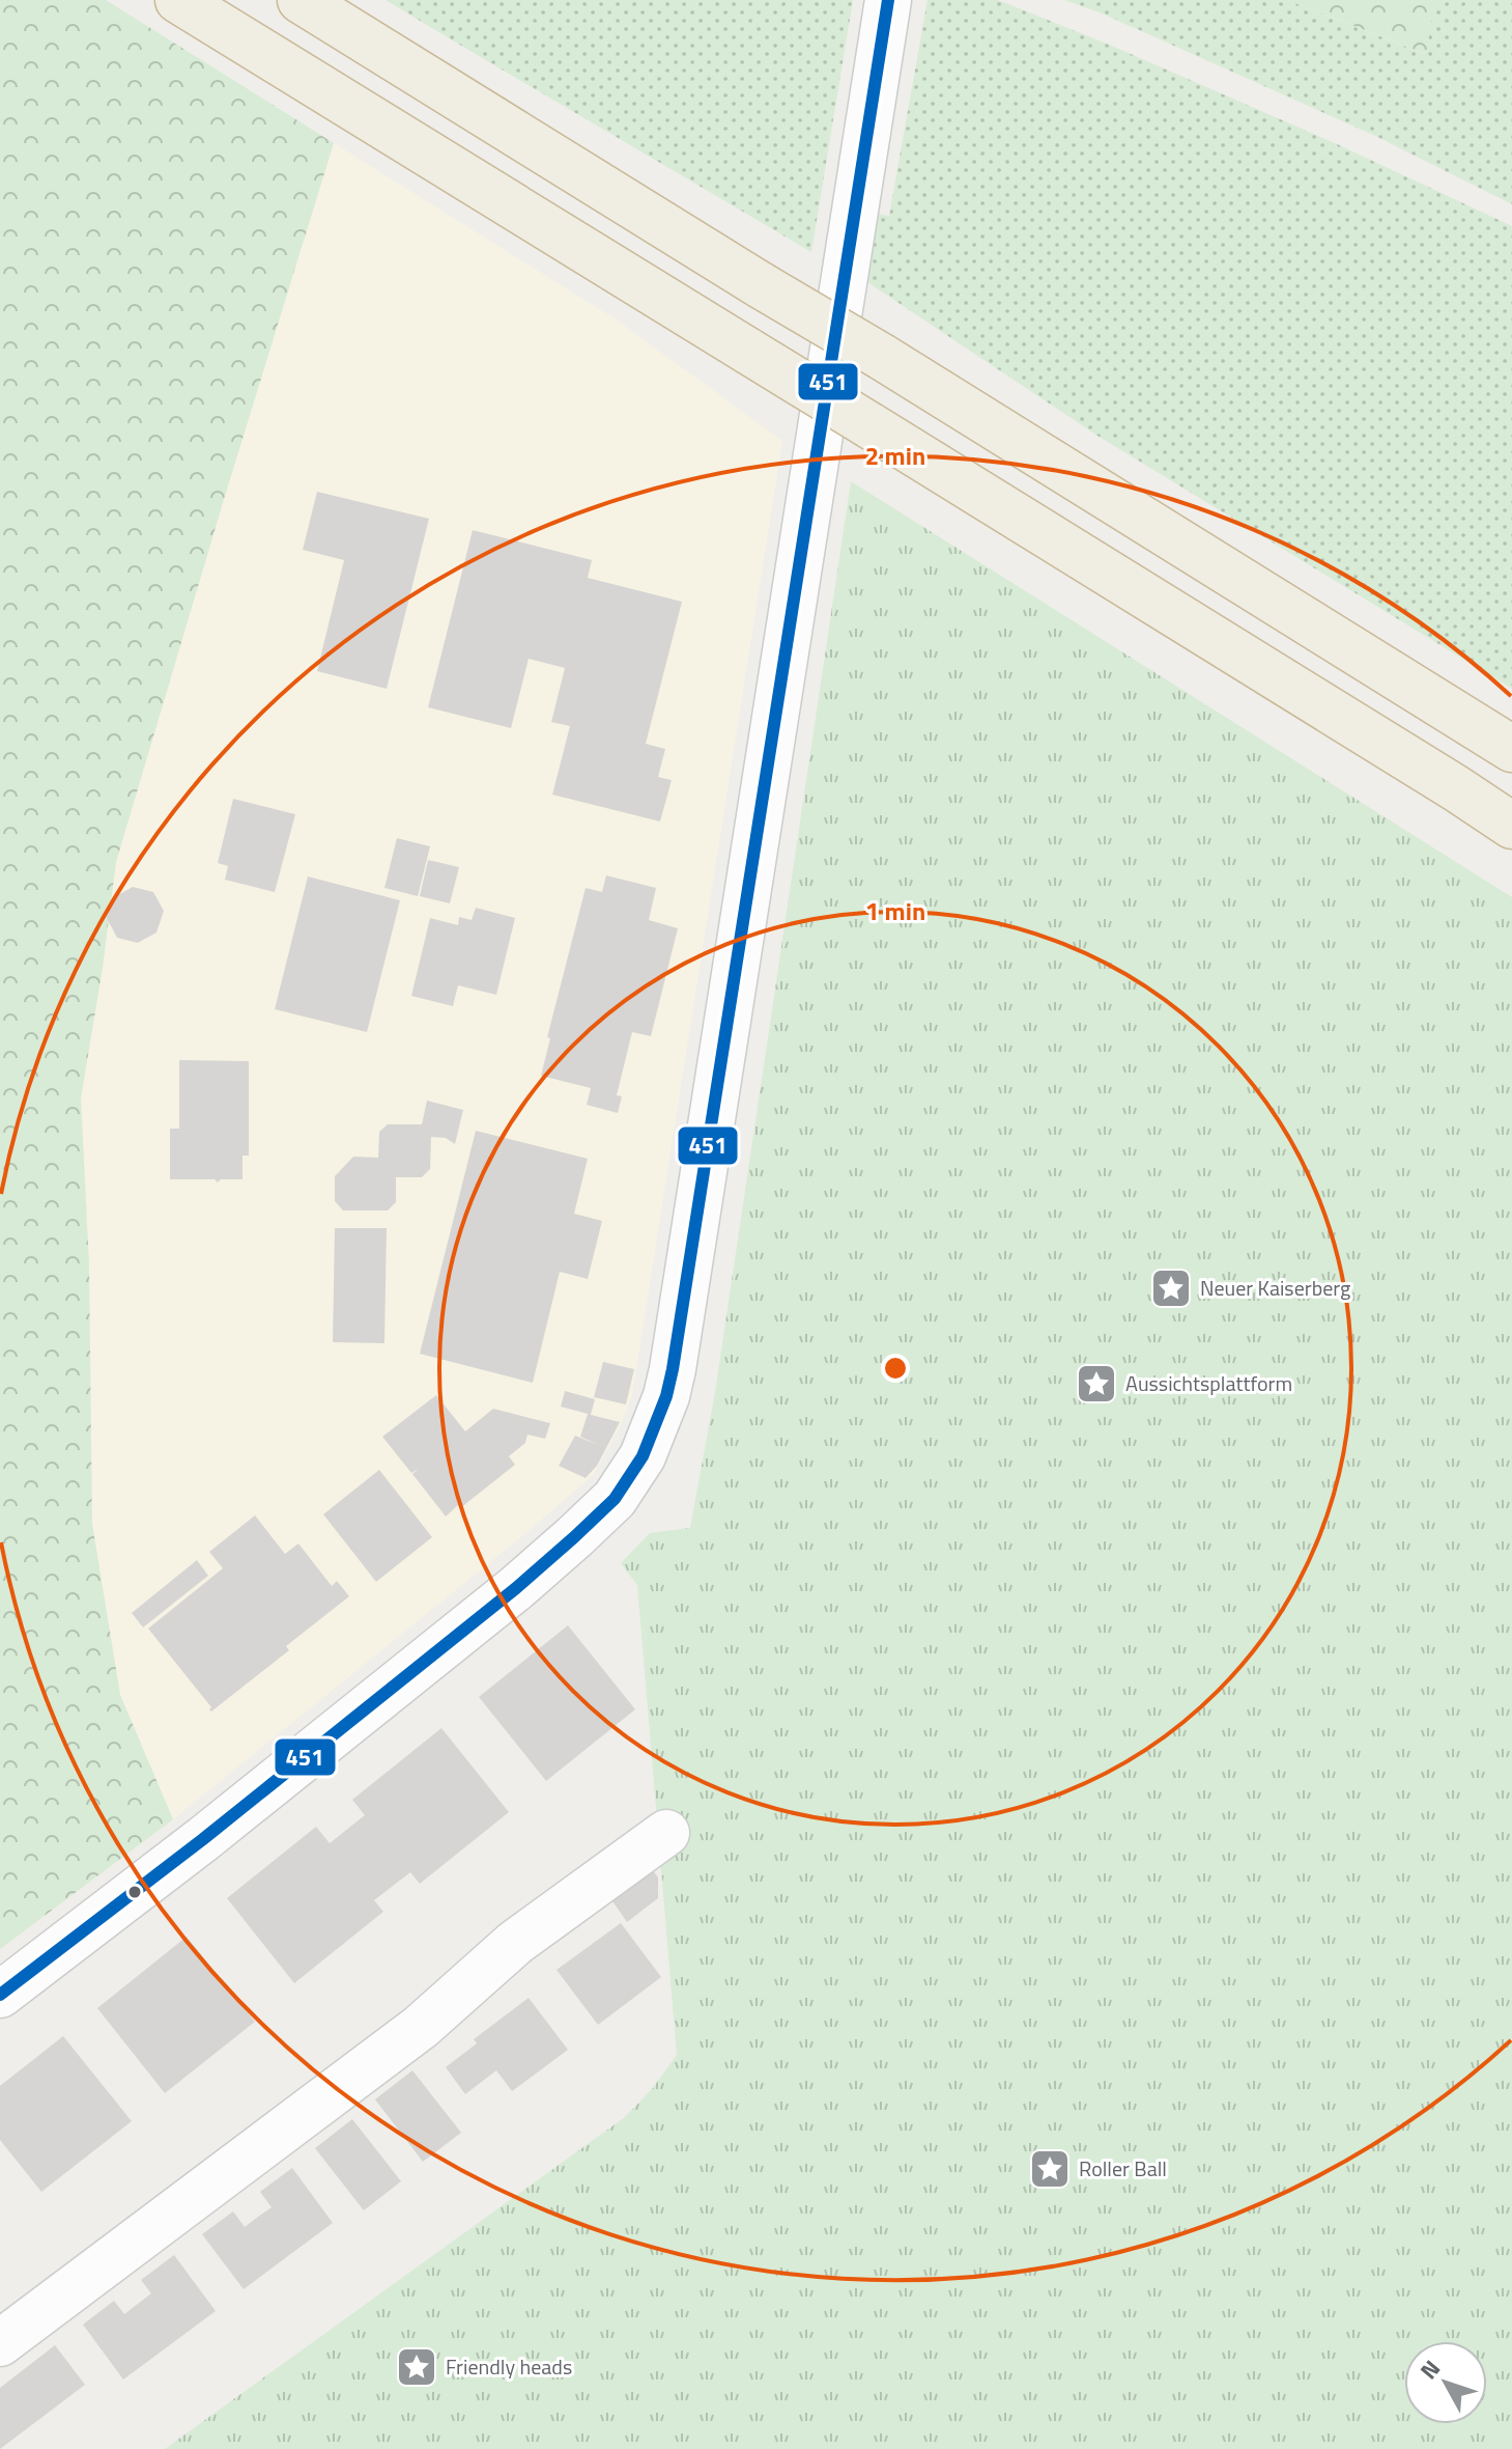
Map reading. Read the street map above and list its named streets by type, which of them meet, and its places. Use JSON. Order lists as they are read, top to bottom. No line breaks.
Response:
{"places":{"place":["Neuer Kaiserberg","Aussichtsplattform","Roller Ball","Friendly heads"]},"lines":["transit line 451"],"north":"top left","rings":["2 min","1 min"]}
